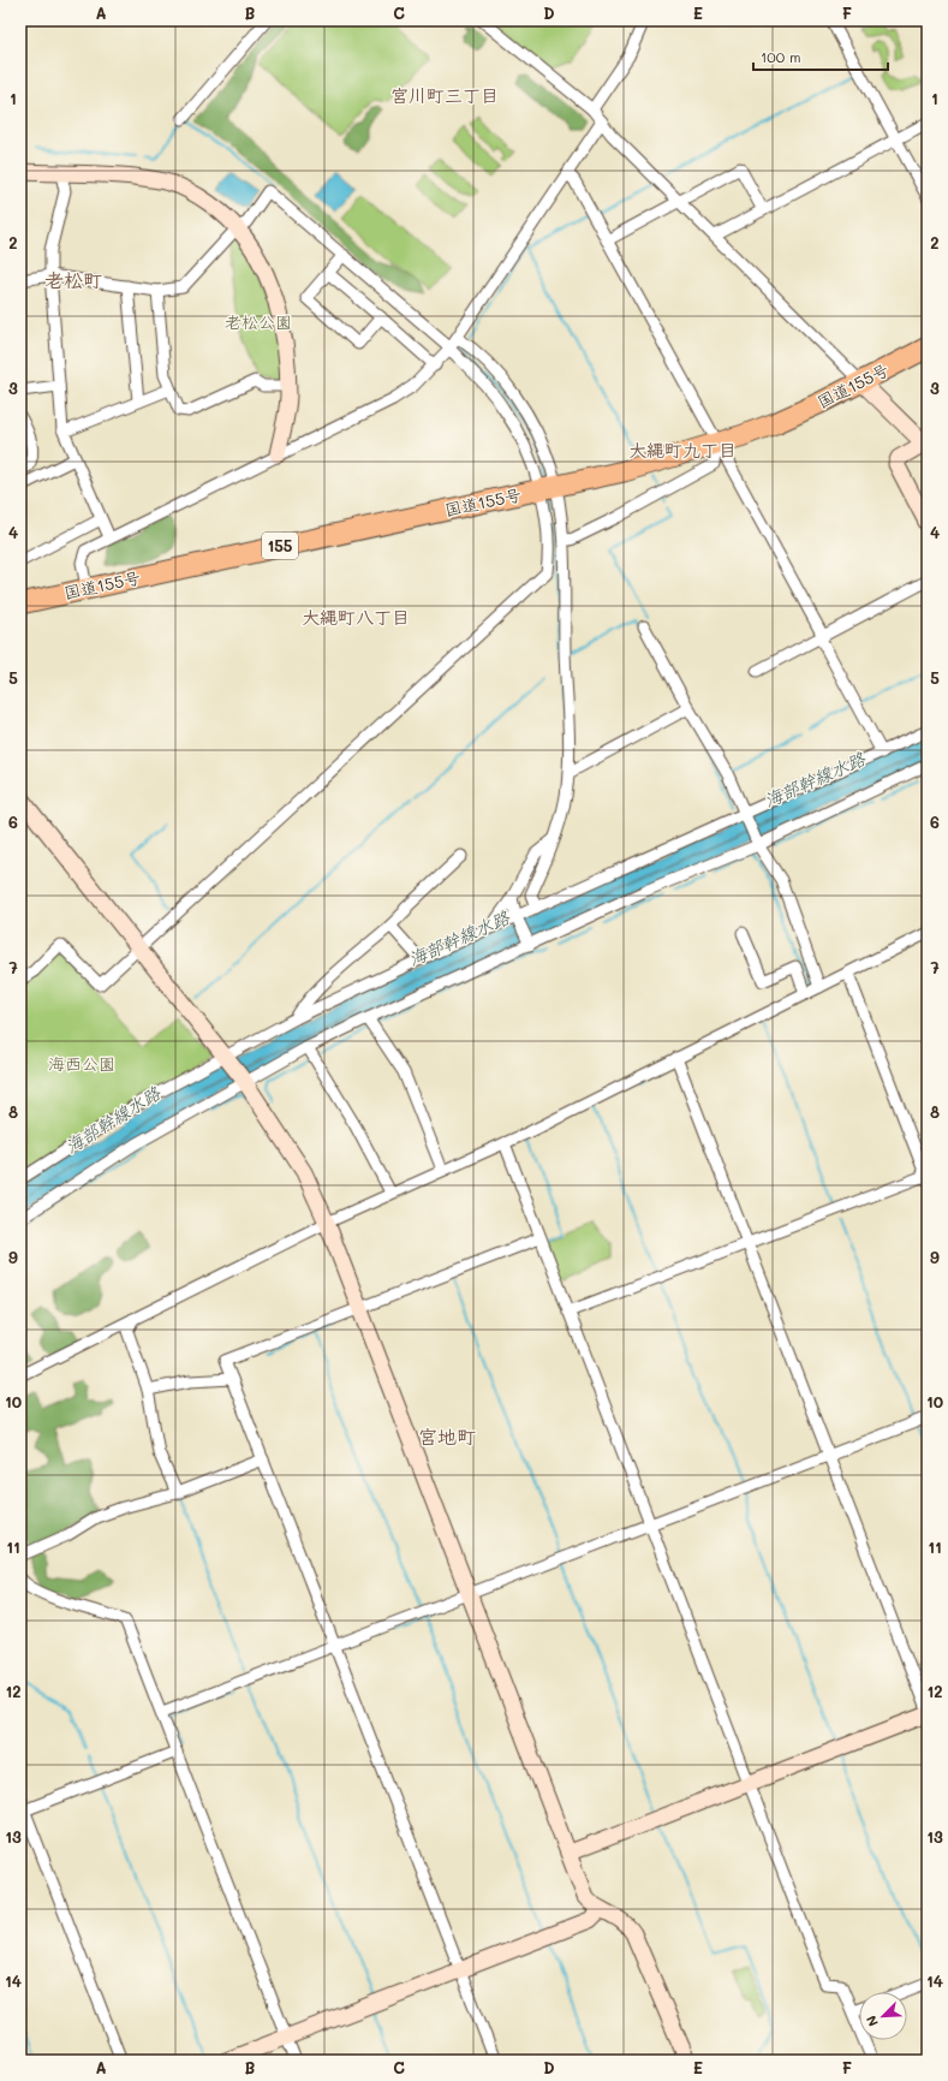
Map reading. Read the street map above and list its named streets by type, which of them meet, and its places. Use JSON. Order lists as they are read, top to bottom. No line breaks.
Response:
{"streets":{"highway":["国道155号","155"]},"districts":["宮川町三丁目","老松町","大縄町九丁目","大縄町八丁目","宮地町"],"water":["海部幹線水路"],"parks":["老松公園","海西公園"],"scale_bar":"100 m","north":"bottom left","grid":{"columns":["A","B","C","D","E","F"],"rows":["1","2","3","4","5","6","7","8","9","10","11","12","13","14"]}}
